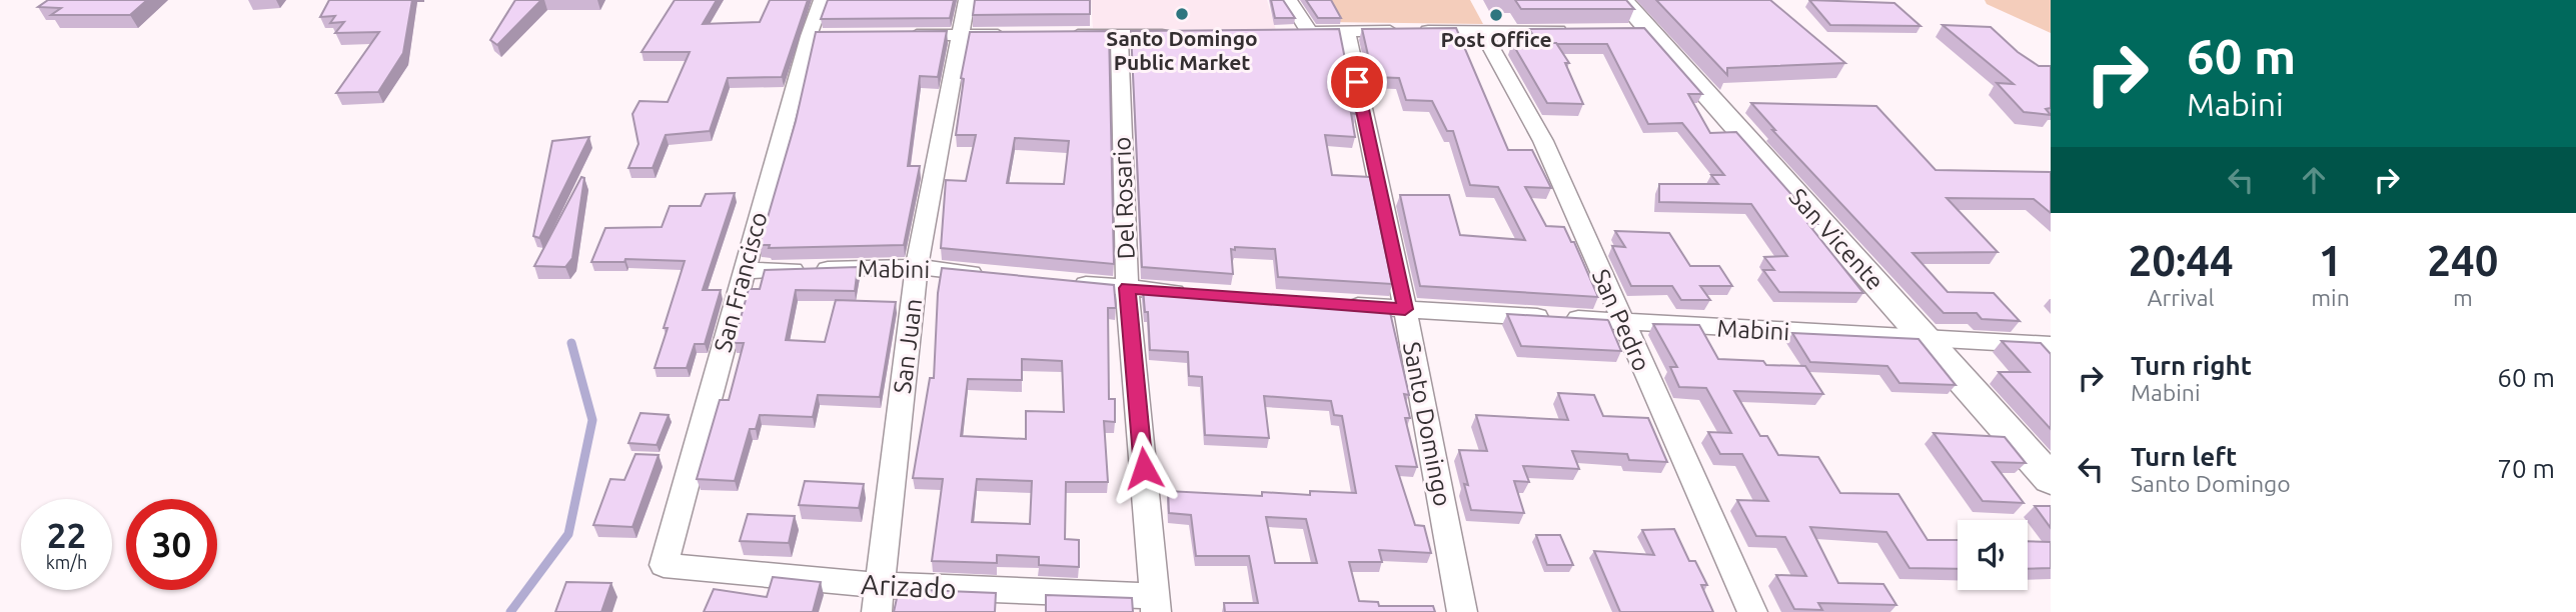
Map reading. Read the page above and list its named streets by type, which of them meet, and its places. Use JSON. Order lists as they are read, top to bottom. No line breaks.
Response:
{"streets":{"main road":["San Vicente"],"street":["Del Rosario","Mabini","San Francisco","San Pedro","San Juan","Santo Domingo","Arizado"]},"crossings":[["Del Rosario","Arizado"],["San Vicente","Mabini"],["Mabini","San Francisco"],["Mabini","San Pedro"],["Mabini","San Juan"],["Mabini","Santo Domingo"],["San Francisco","Arizado"],["San Juan","Arizado"]],"places":["Santo Domingo Public Market","Post Office"],"page":{"turn":["60 m","Mabini"],"eta":["20:44","Arrival","1","min","240","m"],"list":[{"name":"Turn right","note":"Mabini","value":"60 m"},{"name":"Turn left","note":"Santo Domingo","value":"70 m"}],"speed":"22 km/h","limit":"30"}}
